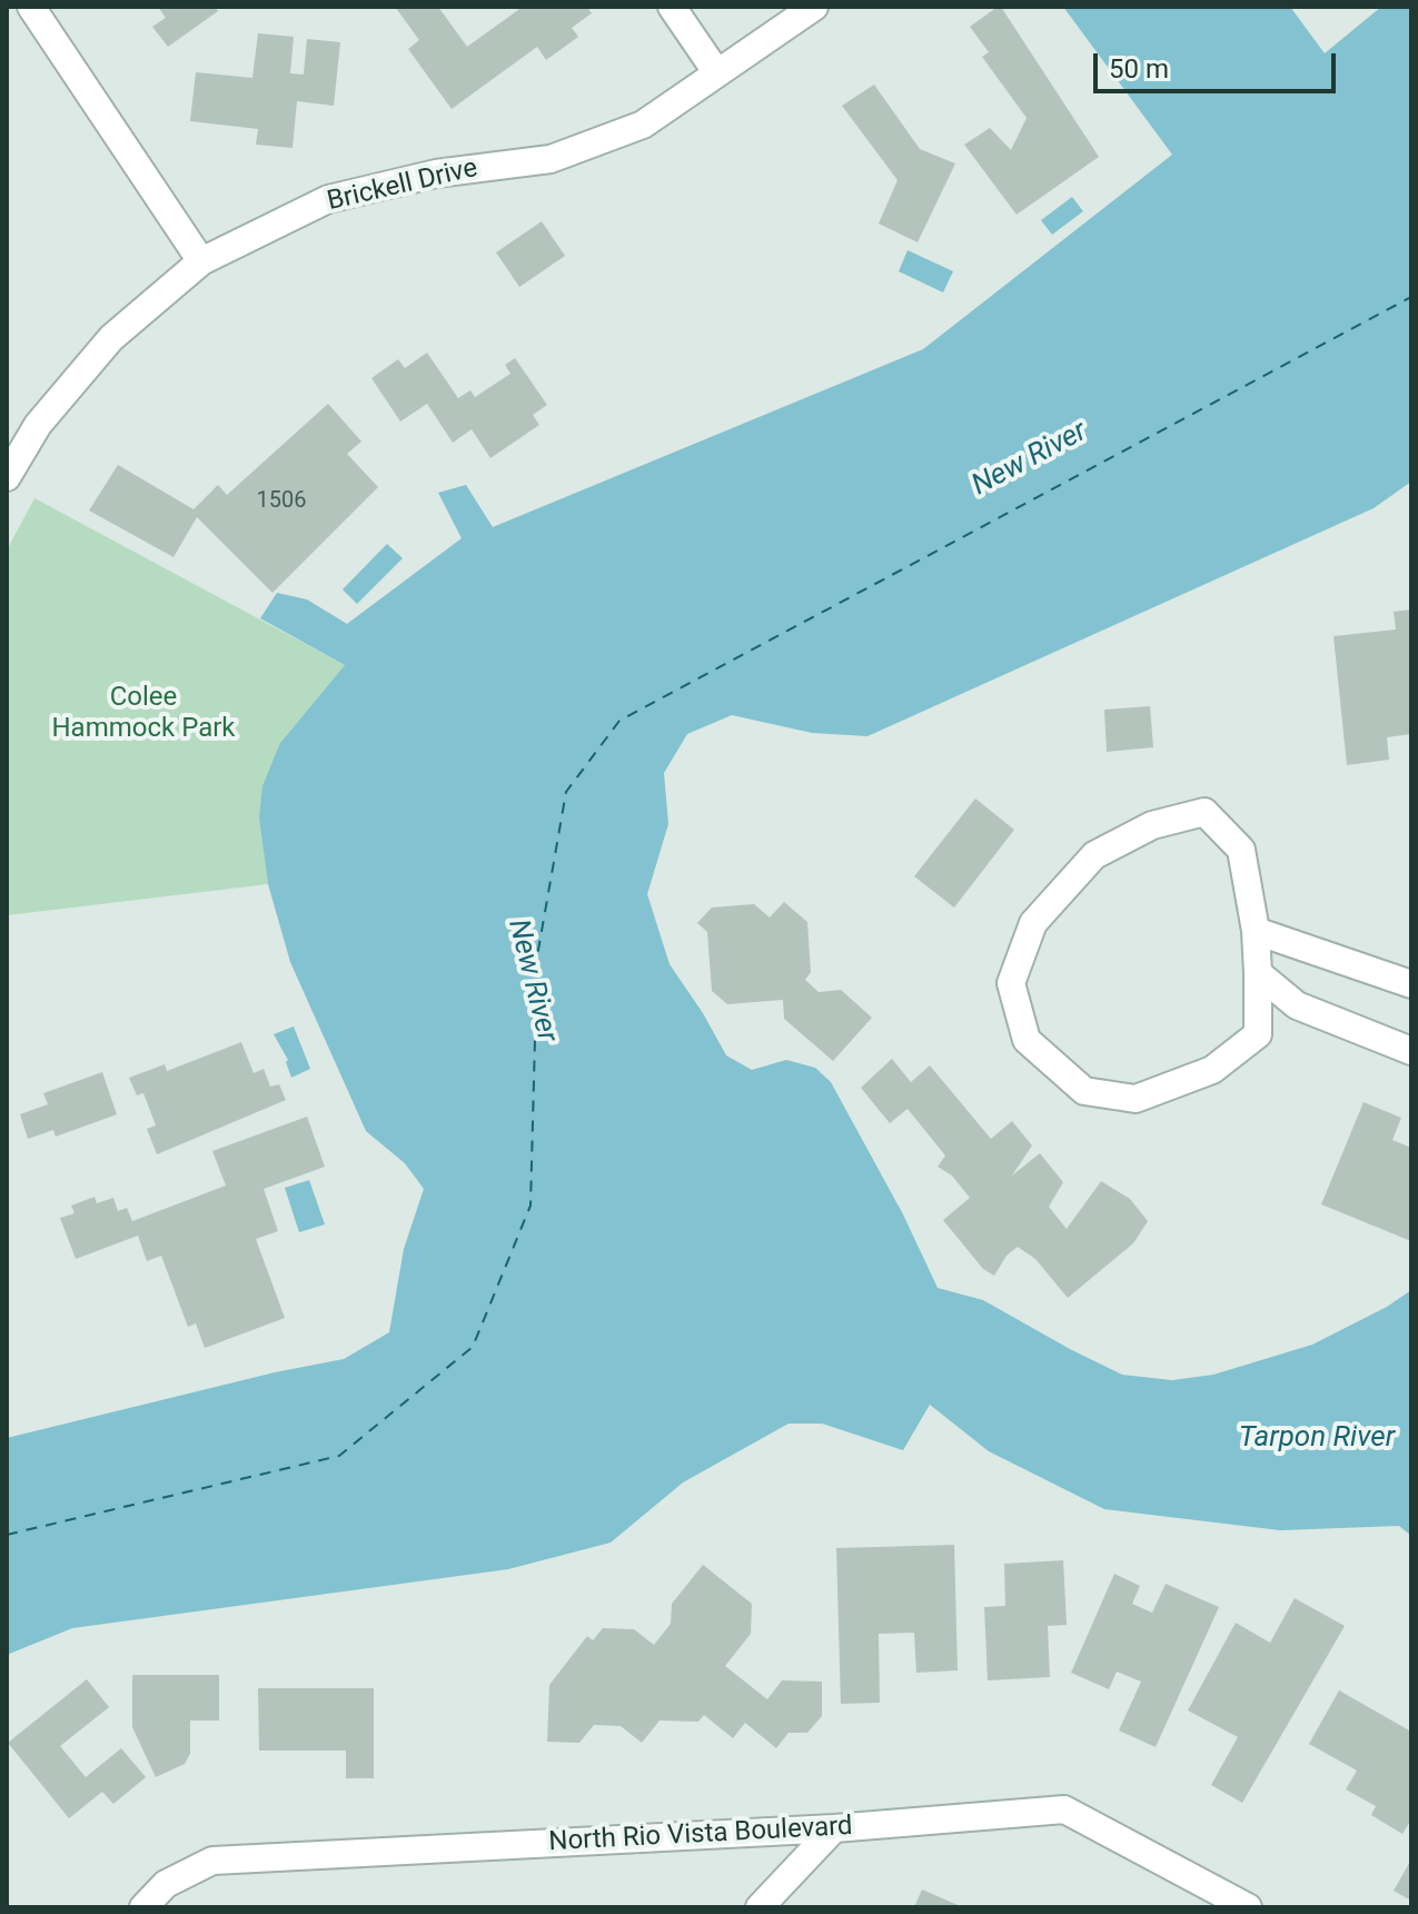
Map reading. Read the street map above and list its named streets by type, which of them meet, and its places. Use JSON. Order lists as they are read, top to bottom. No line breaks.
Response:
{"streets":{"street":["Brickell Drive","North Rio Vista Boulevard"]},"water":["New River","Tarpon River"],"parks":["Colee Hammock Park"],"house_numbers":["1506"],"scale_bar":"50 m"}
